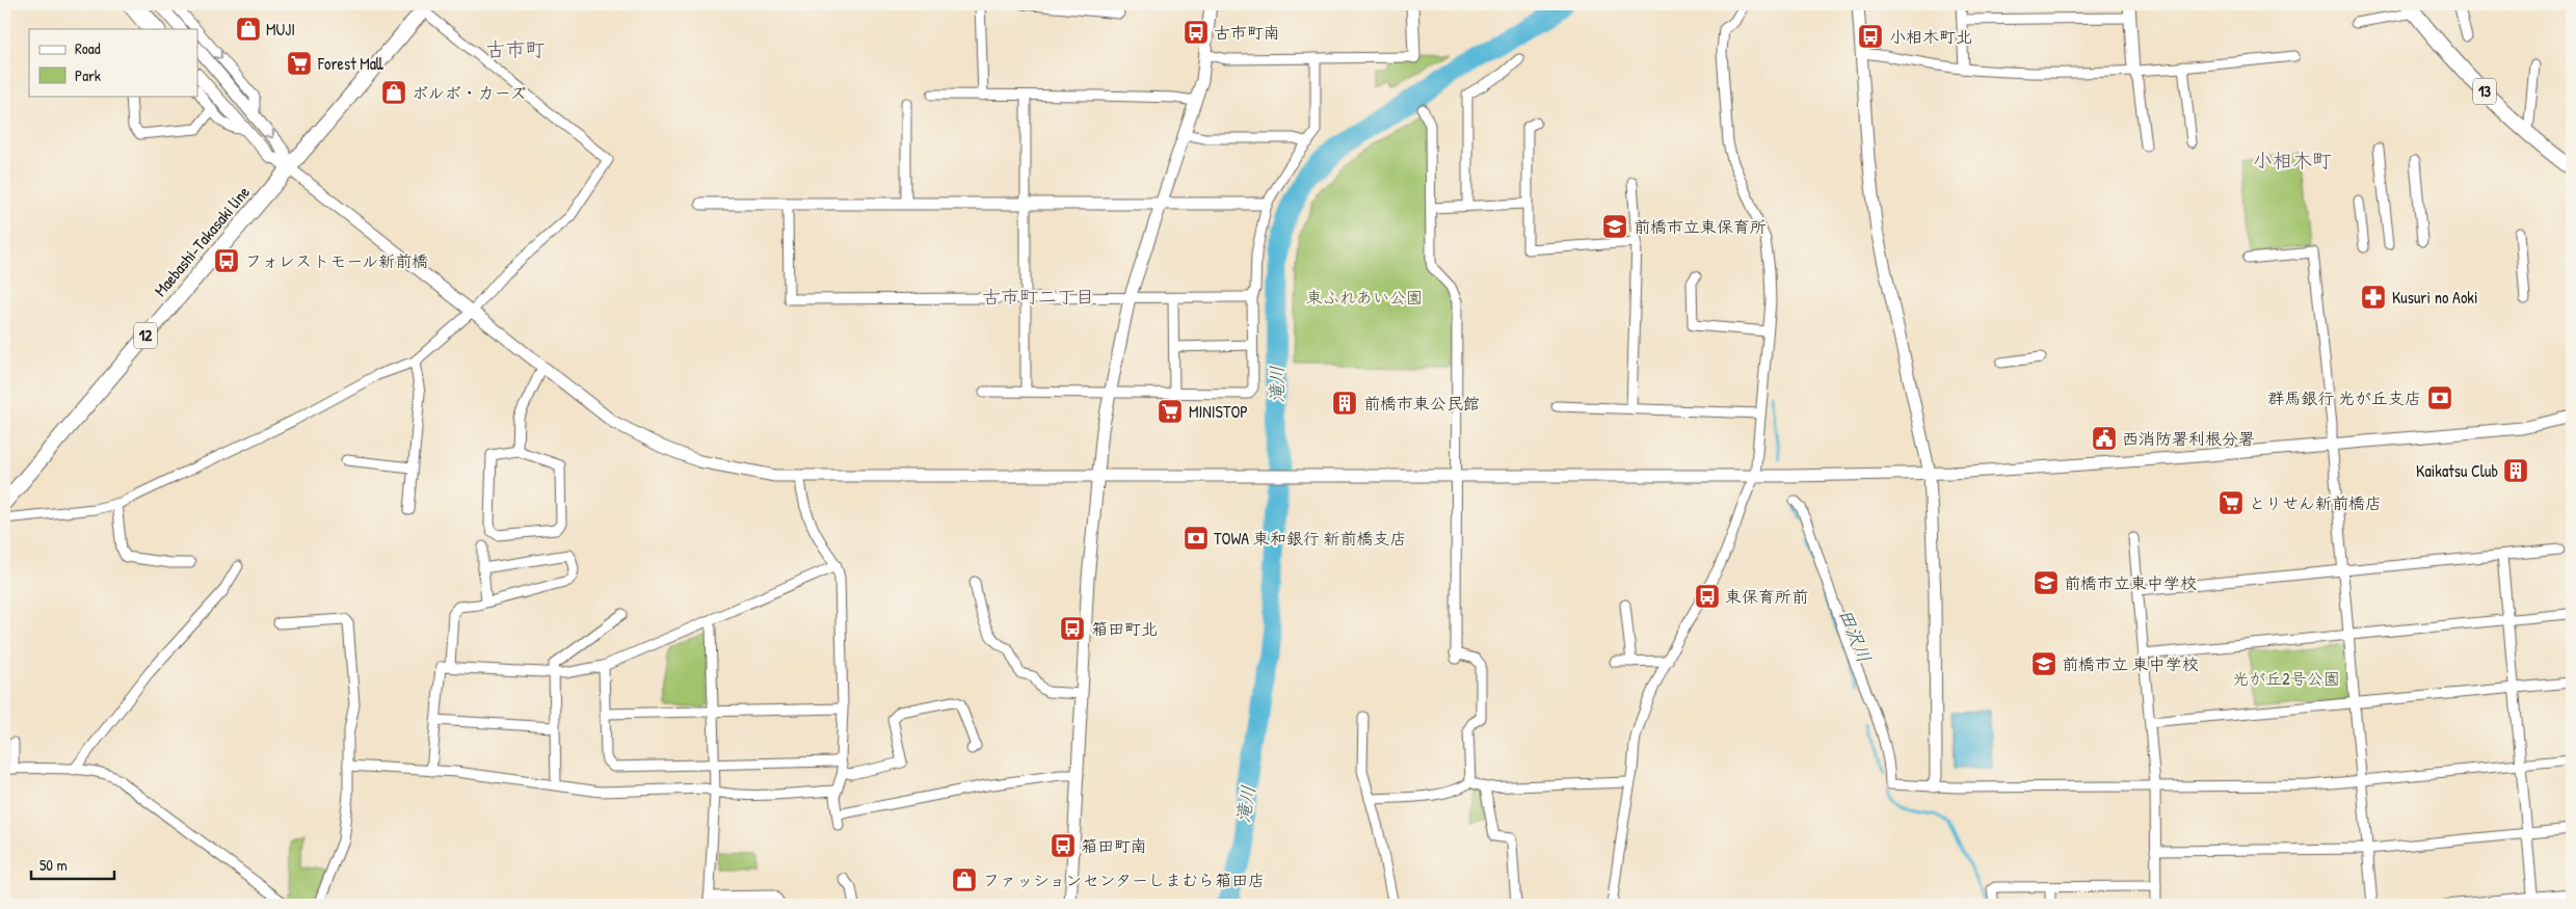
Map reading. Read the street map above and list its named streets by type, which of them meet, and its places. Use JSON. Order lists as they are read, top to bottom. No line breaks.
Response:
{"streets":{"main road":["13","Maebashi-Takasaki line","12"]},"districts":["古市町","小相木町","古市町二丁目"],"water":["滝川","田沢川"],"parks":["東ふれあい公園","光が丘2号公園"],"places":{"shop":["MUJI","ボルボ・カーズ","ファッションセンターしまむら箱田店"],"bus stop":["古市町南","小相木町北","フォレストモール新前橋","東保育所前","箱田町北","箱田町南"],"supermarket":["Forest Mall","MINISTOP","とりせん新前橋店"],"school or university":["前橋市立東保育所","前橋市立東中学校","前橋市立 東中学校"],"pharmacy":["Kusuri no Aoki"],"bank":["群馬銀行 光が丘支店","TOWA 東和銀行 新前橋支店"],"building":["前橋市東公民館","Kaikatsu Club"],"public building":["西消防署利根分署"]},"legend":["Road","Park"],"scale_bar":"50 m"}
